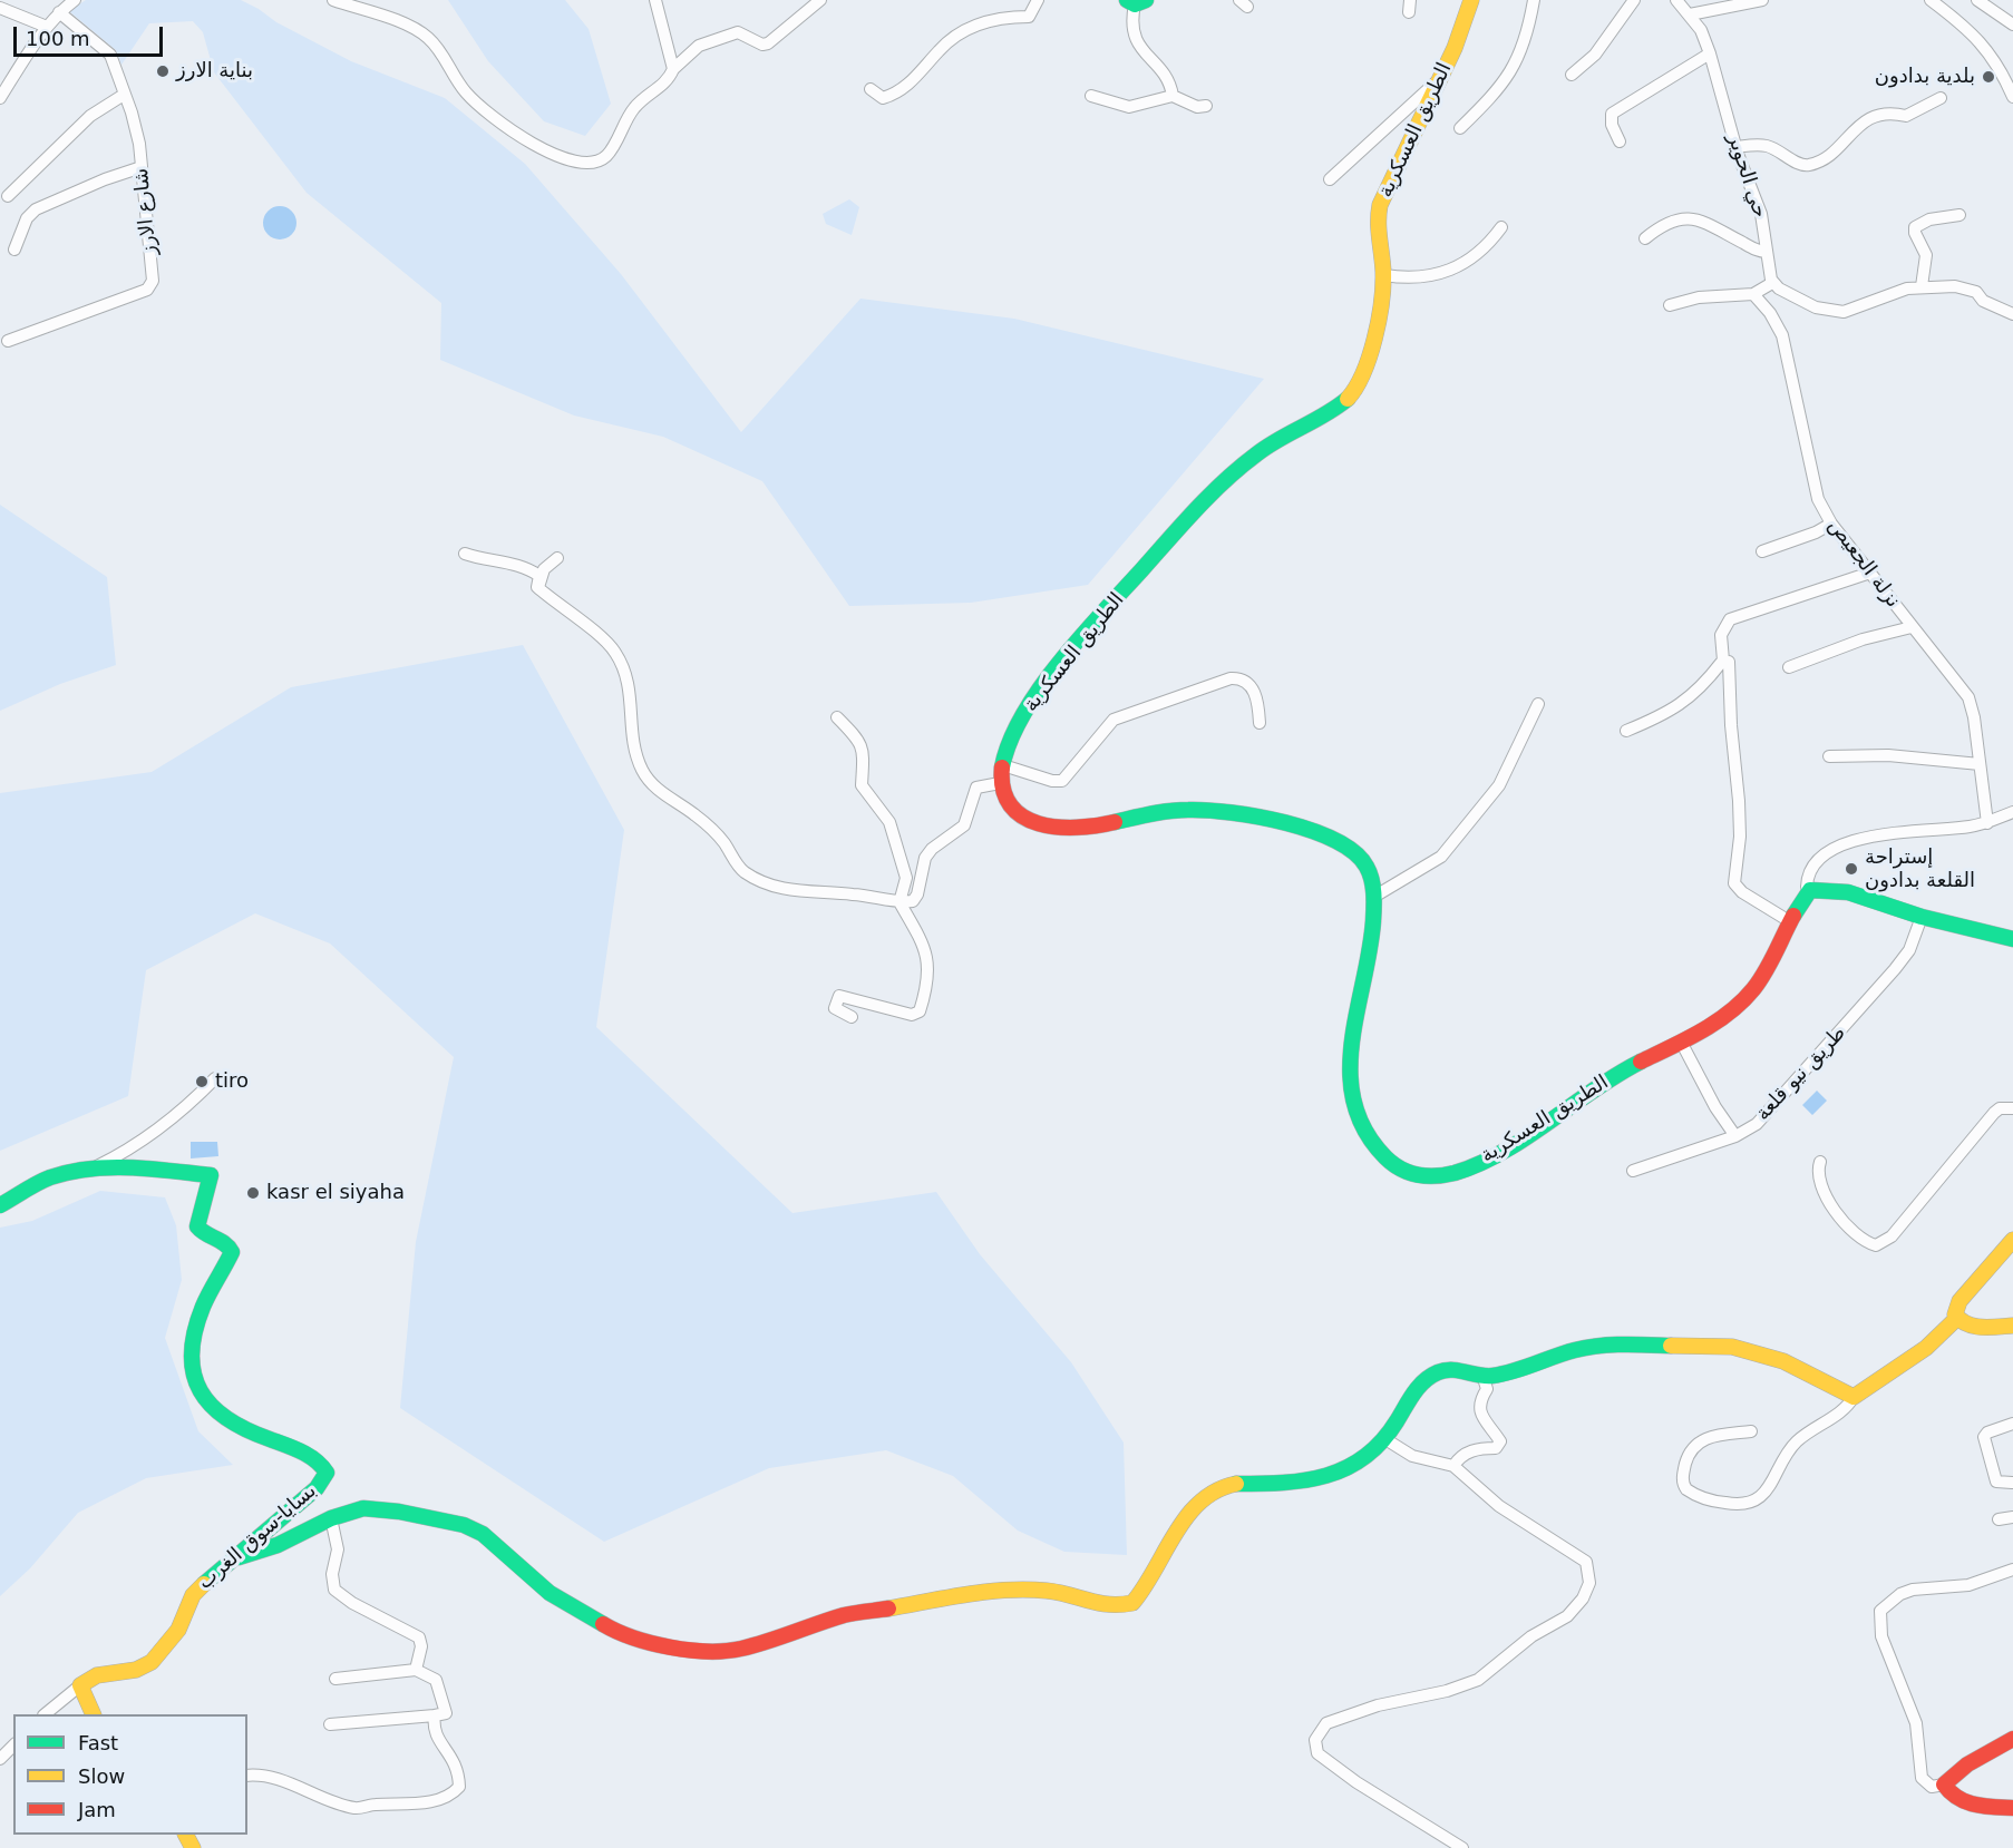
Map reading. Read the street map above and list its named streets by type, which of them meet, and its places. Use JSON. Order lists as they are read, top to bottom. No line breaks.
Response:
{"streets":{"street":["الطريق العسكرية","حي الحوير","شارع الارز","نزلة الجعيص","طريق نيو قلعة","بسايا-سوق الغرب"]},"places":["بناية الارز","بلدية بدادون","إستراحة القلعة بدادون","tiro","kasr el siyaha"],"legend":["Fast","Slow","Jam"],"scale_bar":"100 m"}
